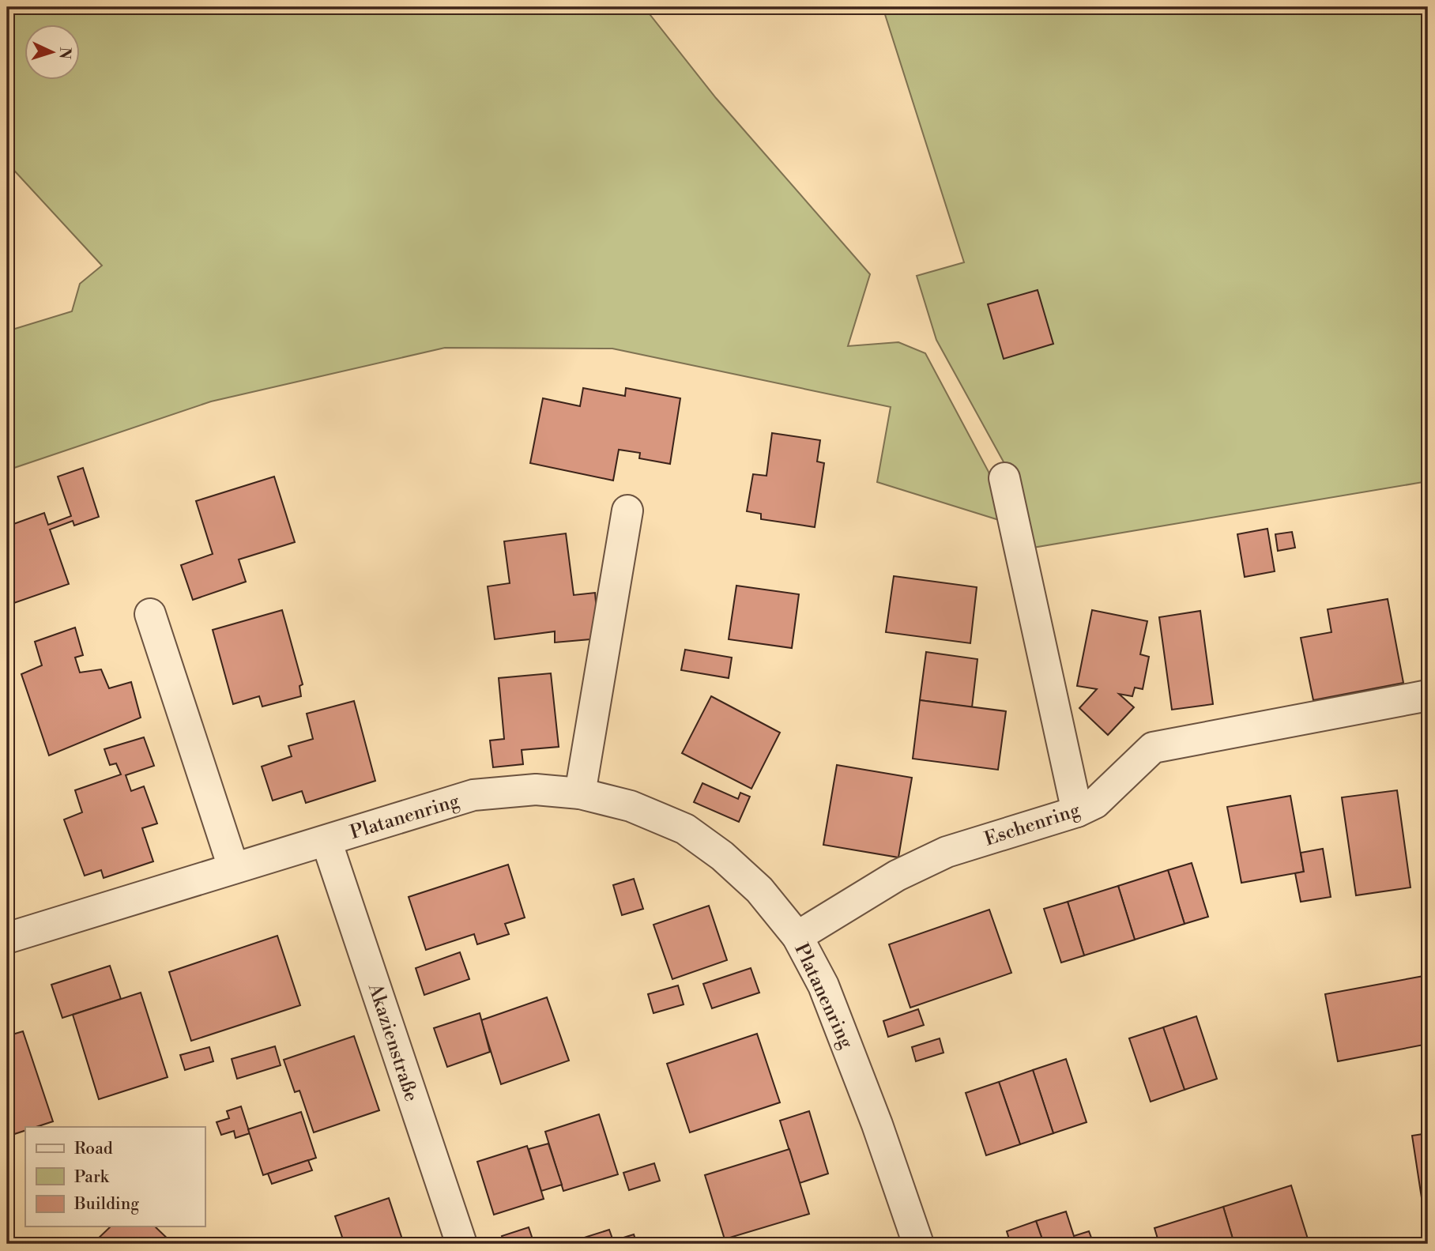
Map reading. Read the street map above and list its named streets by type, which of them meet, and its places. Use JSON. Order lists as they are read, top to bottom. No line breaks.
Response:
{"streets":{"street":["Platanenring","Eschenring","Akazienstraße"]},"crossings":[["Platanenring","Eschenring"],["Platanenring","Akazienstraße"]],"legend":["Road","Park","Building"],"north":"right"}
